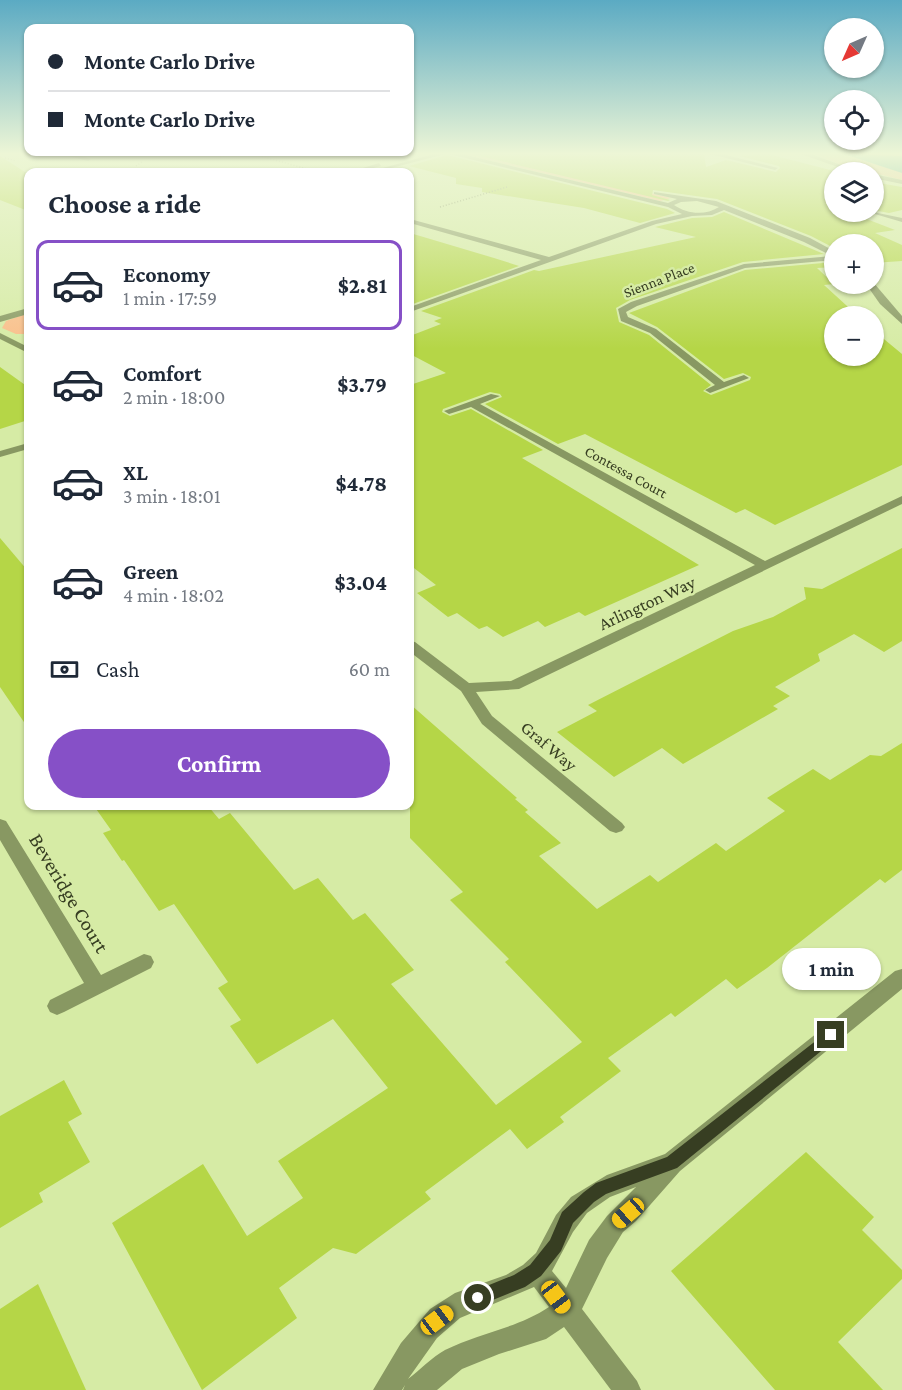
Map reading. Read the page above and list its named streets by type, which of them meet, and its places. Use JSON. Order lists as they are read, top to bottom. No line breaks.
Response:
{"streets":{"street":["Sienna Place","Contessa Court","Arlington Way","Graf Way","Beveridge Court"]},"crossings":[["Contessa Court","Arlington Way"],["Arlington Way","Graf Way"]],"north":"bottom left","page":{"map_buttons":["+","−"],"banner":["Monte Carlo Drive","Monte Carlo Drive"],"heading":"Choose a ride","list":[{"name":"Economy","note":"1 min · 17:59","value":"$2.81"},{"name":"Comfort","note":"2 min · 18:00","value":"$3.79"},{"name":"XL","note":"3 min · 18:01","value":"$4.78"},{"name":"Green","note":"4 min · 18:02","value":"$3.04"}],"pay":["Cash","60 m"],"buttons":"Confirm","bubble":"1 min"}}
